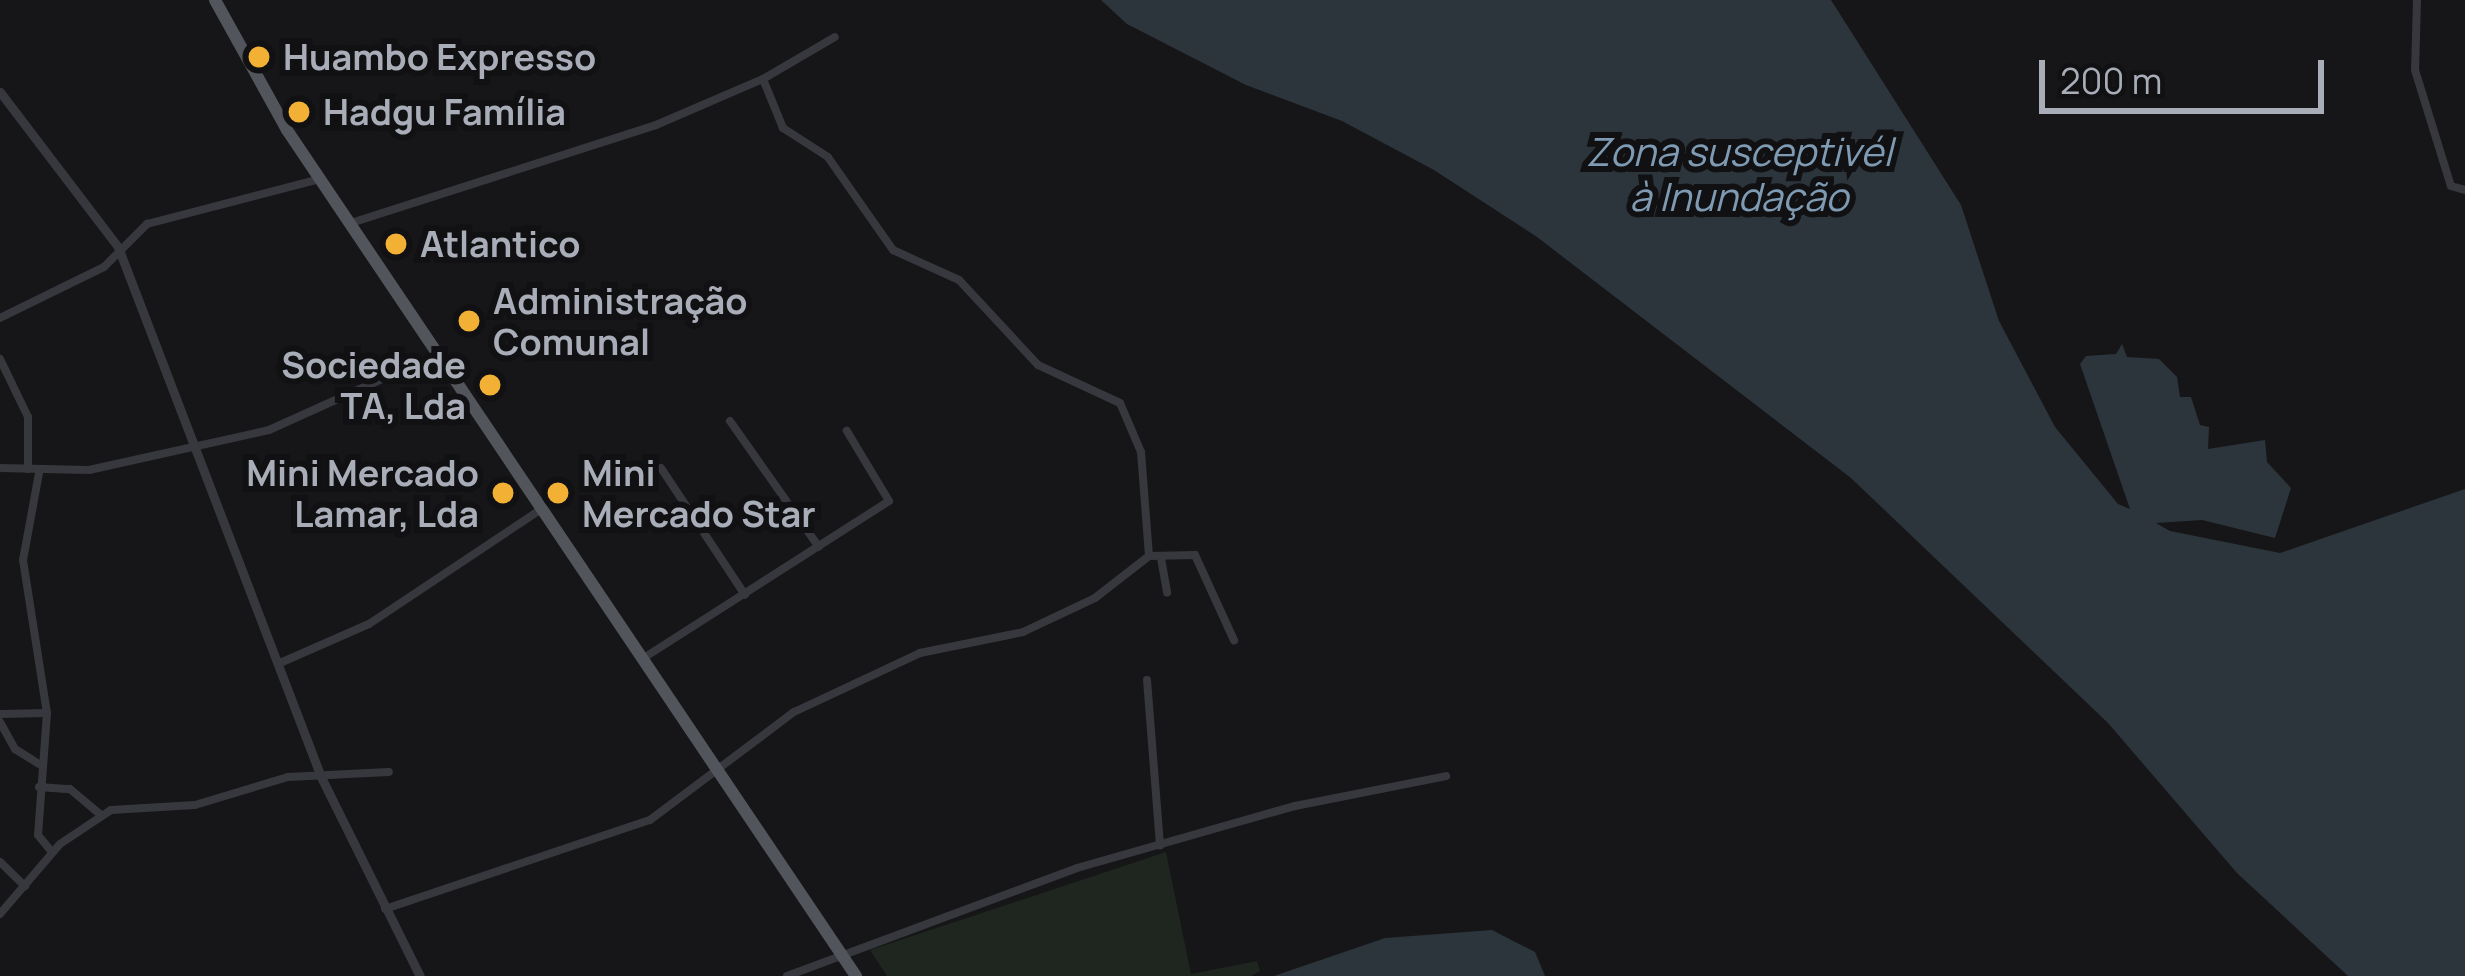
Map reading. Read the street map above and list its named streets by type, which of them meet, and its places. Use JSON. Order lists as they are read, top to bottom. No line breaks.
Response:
{"water":["Zona susceptivél à Inundação"],"places":["Huambo Expresso","Hadgu Família","Atlantico","Administração Comunal","Sociedade TA, Lda","Mini Mercado Lamar, Lda","Mini Mercado Star"],"scale_bar":"200 m"}
